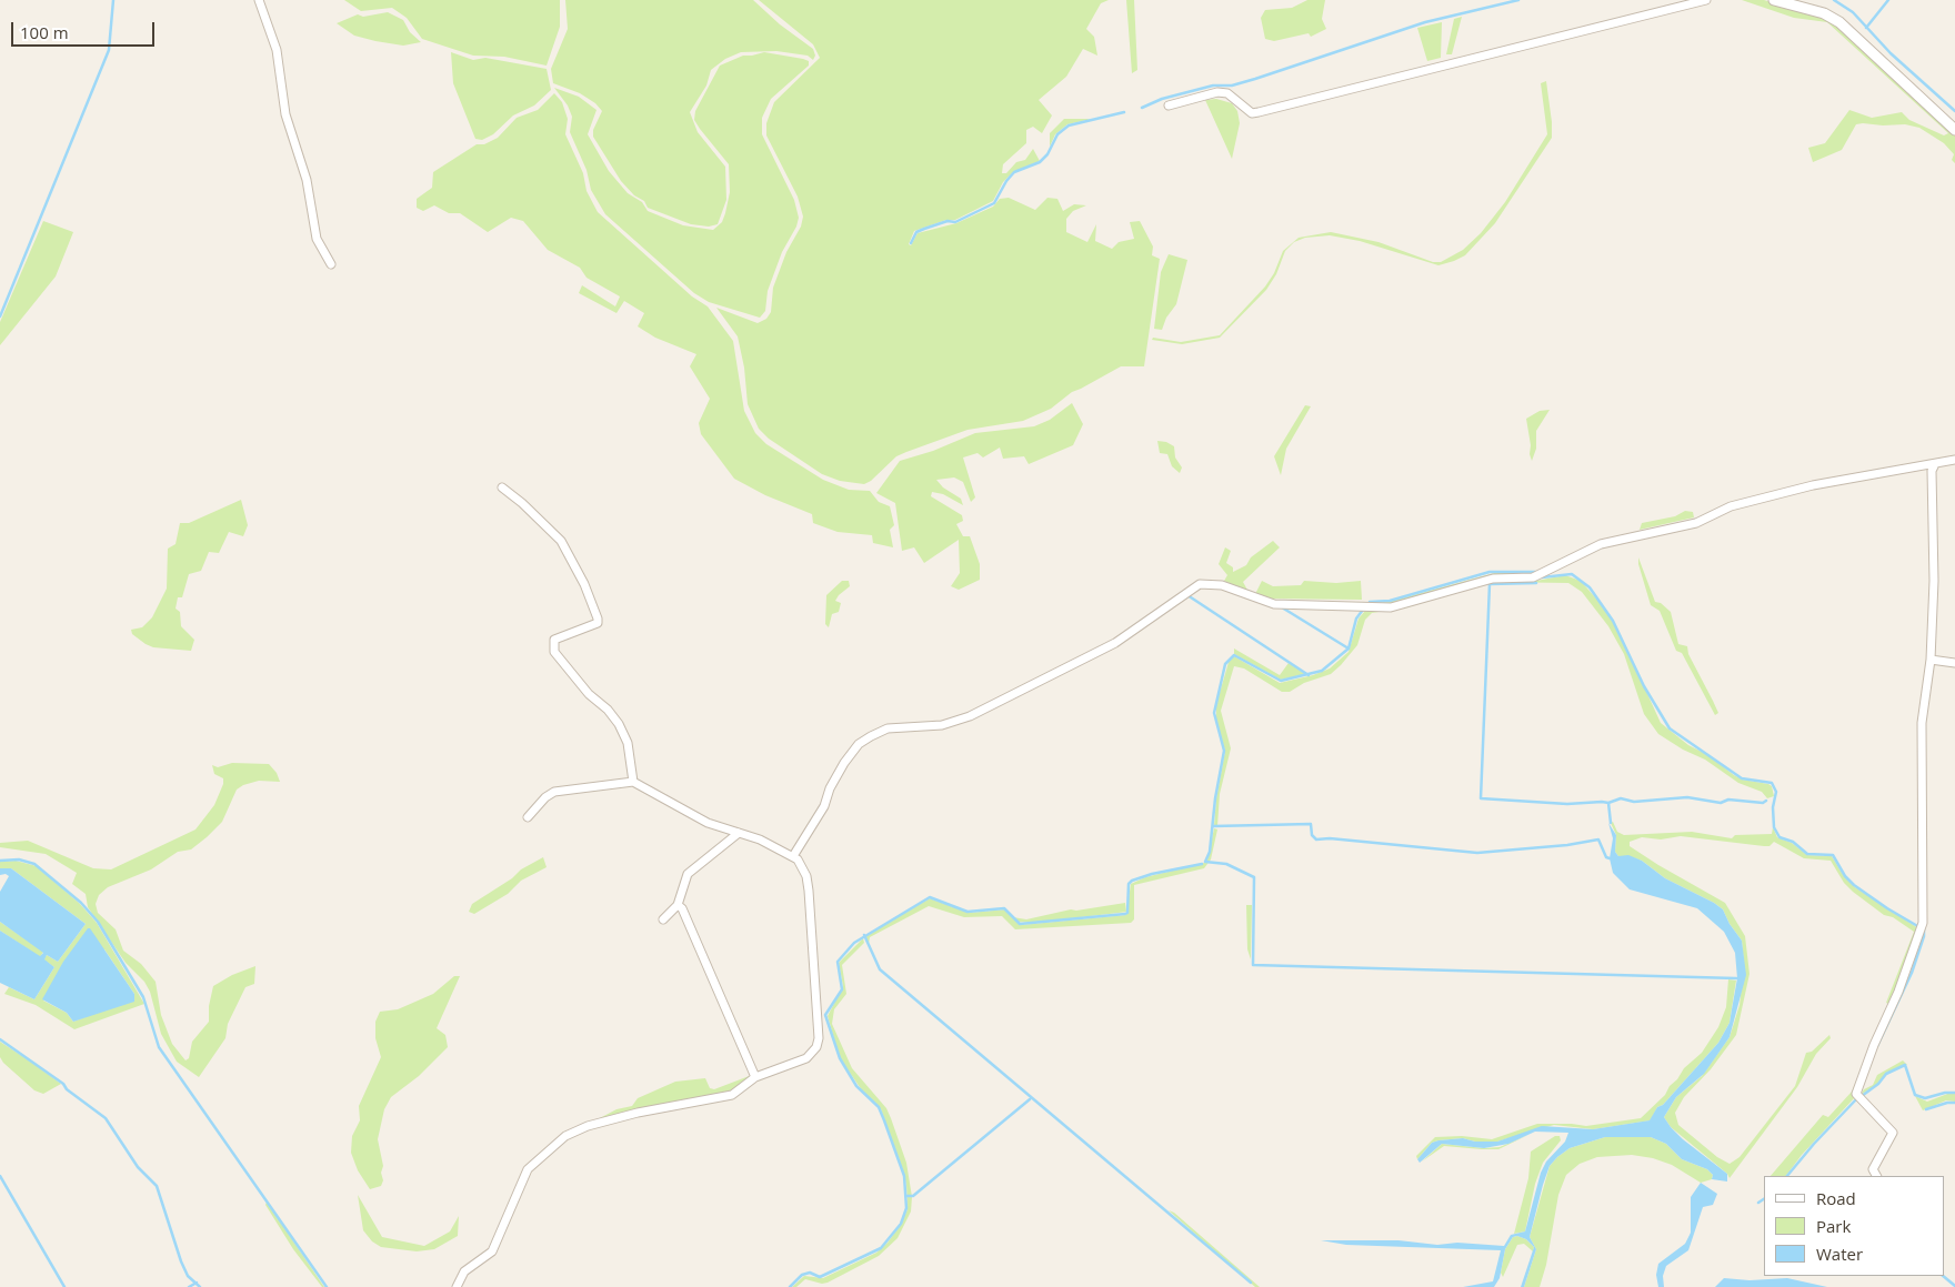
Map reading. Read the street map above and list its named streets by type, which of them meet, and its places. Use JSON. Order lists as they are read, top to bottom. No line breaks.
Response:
{"legend":["Road","Park","Water"],"scale_bar":"100 m"}
